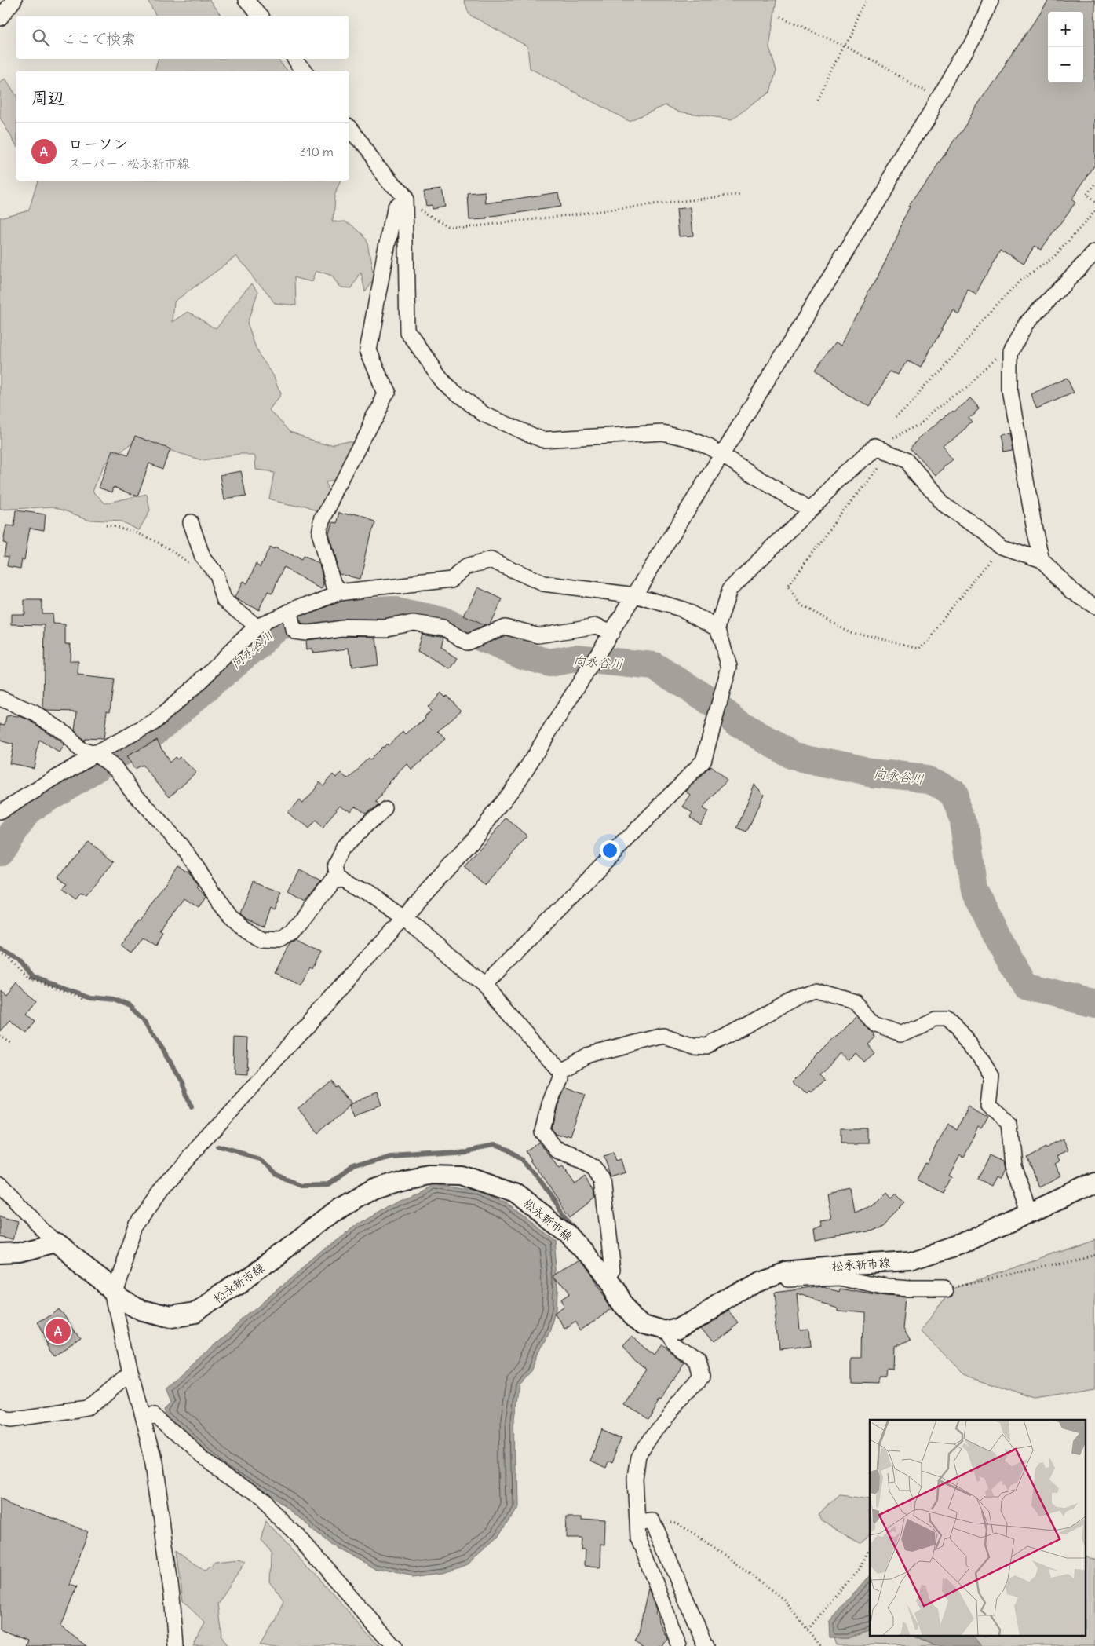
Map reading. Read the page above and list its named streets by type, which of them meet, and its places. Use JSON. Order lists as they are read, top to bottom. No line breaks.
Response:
{"streets":{"main road":["松永新市線"]},"water":["向永谷川"],"page":{"map_buttons":["+","−"],"search":"ここで検索","heading":"周辺","list":[{"mark":"A","name":"ローソン","note":"スーパー · 松永新市線","value":"310 m"}],"pins":"A"}}
